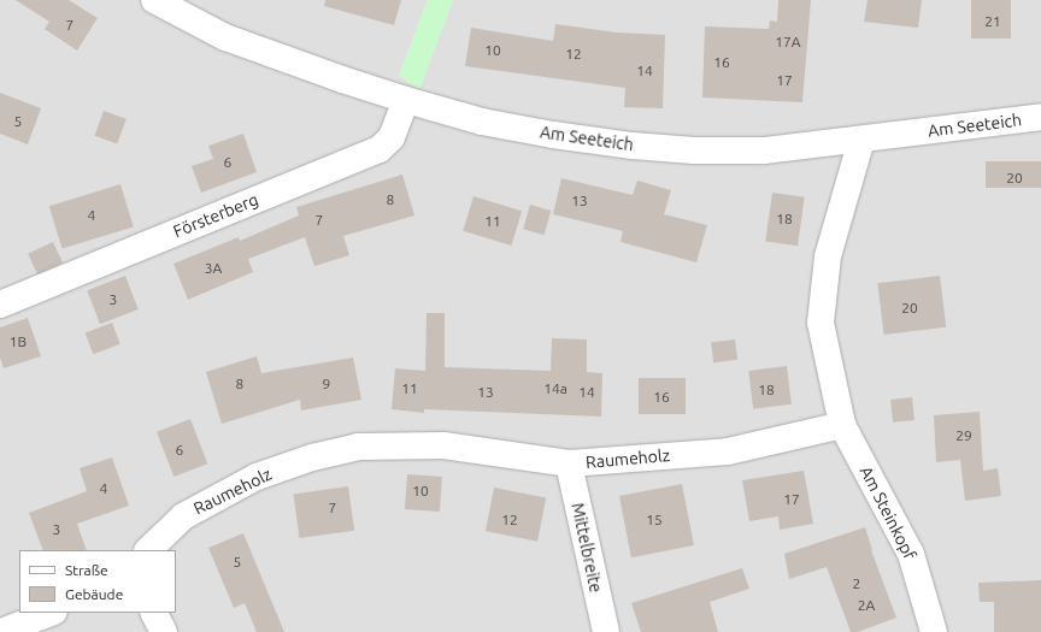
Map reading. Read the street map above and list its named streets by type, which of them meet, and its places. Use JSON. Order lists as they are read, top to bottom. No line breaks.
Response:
{"streets":{"street":["Am Seeteich","Försterberg","Raumeholz","Am Steinkopf","Mittelbreite"]},"crossings":[["Am Seeteich","Försterberg"],["Raumeholz","Am Steinkopf"],["Raumeholz","Mittelbreite"]],"house_numbers":["21","7","17A","10","12","16","14","17","5","6","20","8","13","4","18","7","11","3A","3","20","1B","8","9","11","14a","18","13","14","16","29","6","4","10","17","7","12","15","3","5","2","2A"],"legend":["Straße","Gebäude"]}
